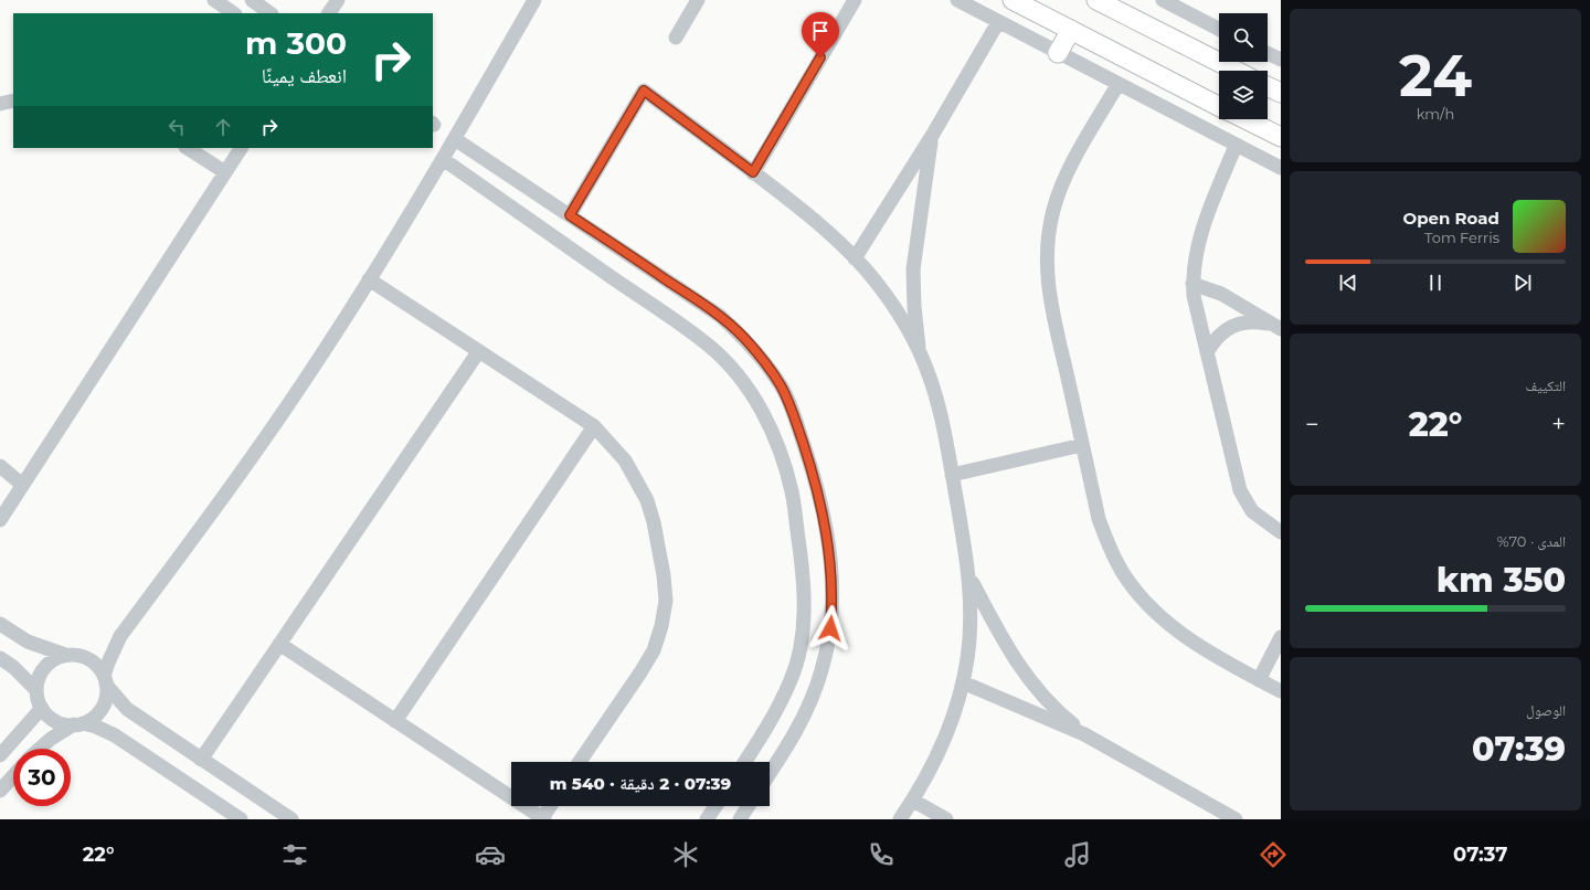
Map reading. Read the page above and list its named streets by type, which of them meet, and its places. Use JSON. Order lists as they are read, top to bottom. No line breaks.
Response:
{"page":{"tile":[["24","km/h"],"التكييف",["المدى · 70%","350 km"],["الوصول","07:39"]],"turn":["300 m","انعطف يمينًا"],"song":["Open Road","Tom Ferris"],"heat":["−","22°","+"],"limit":"30","trip":"07:39 · 2 دقيقة · 540 m","tabs":["07:37","22°"]}}
